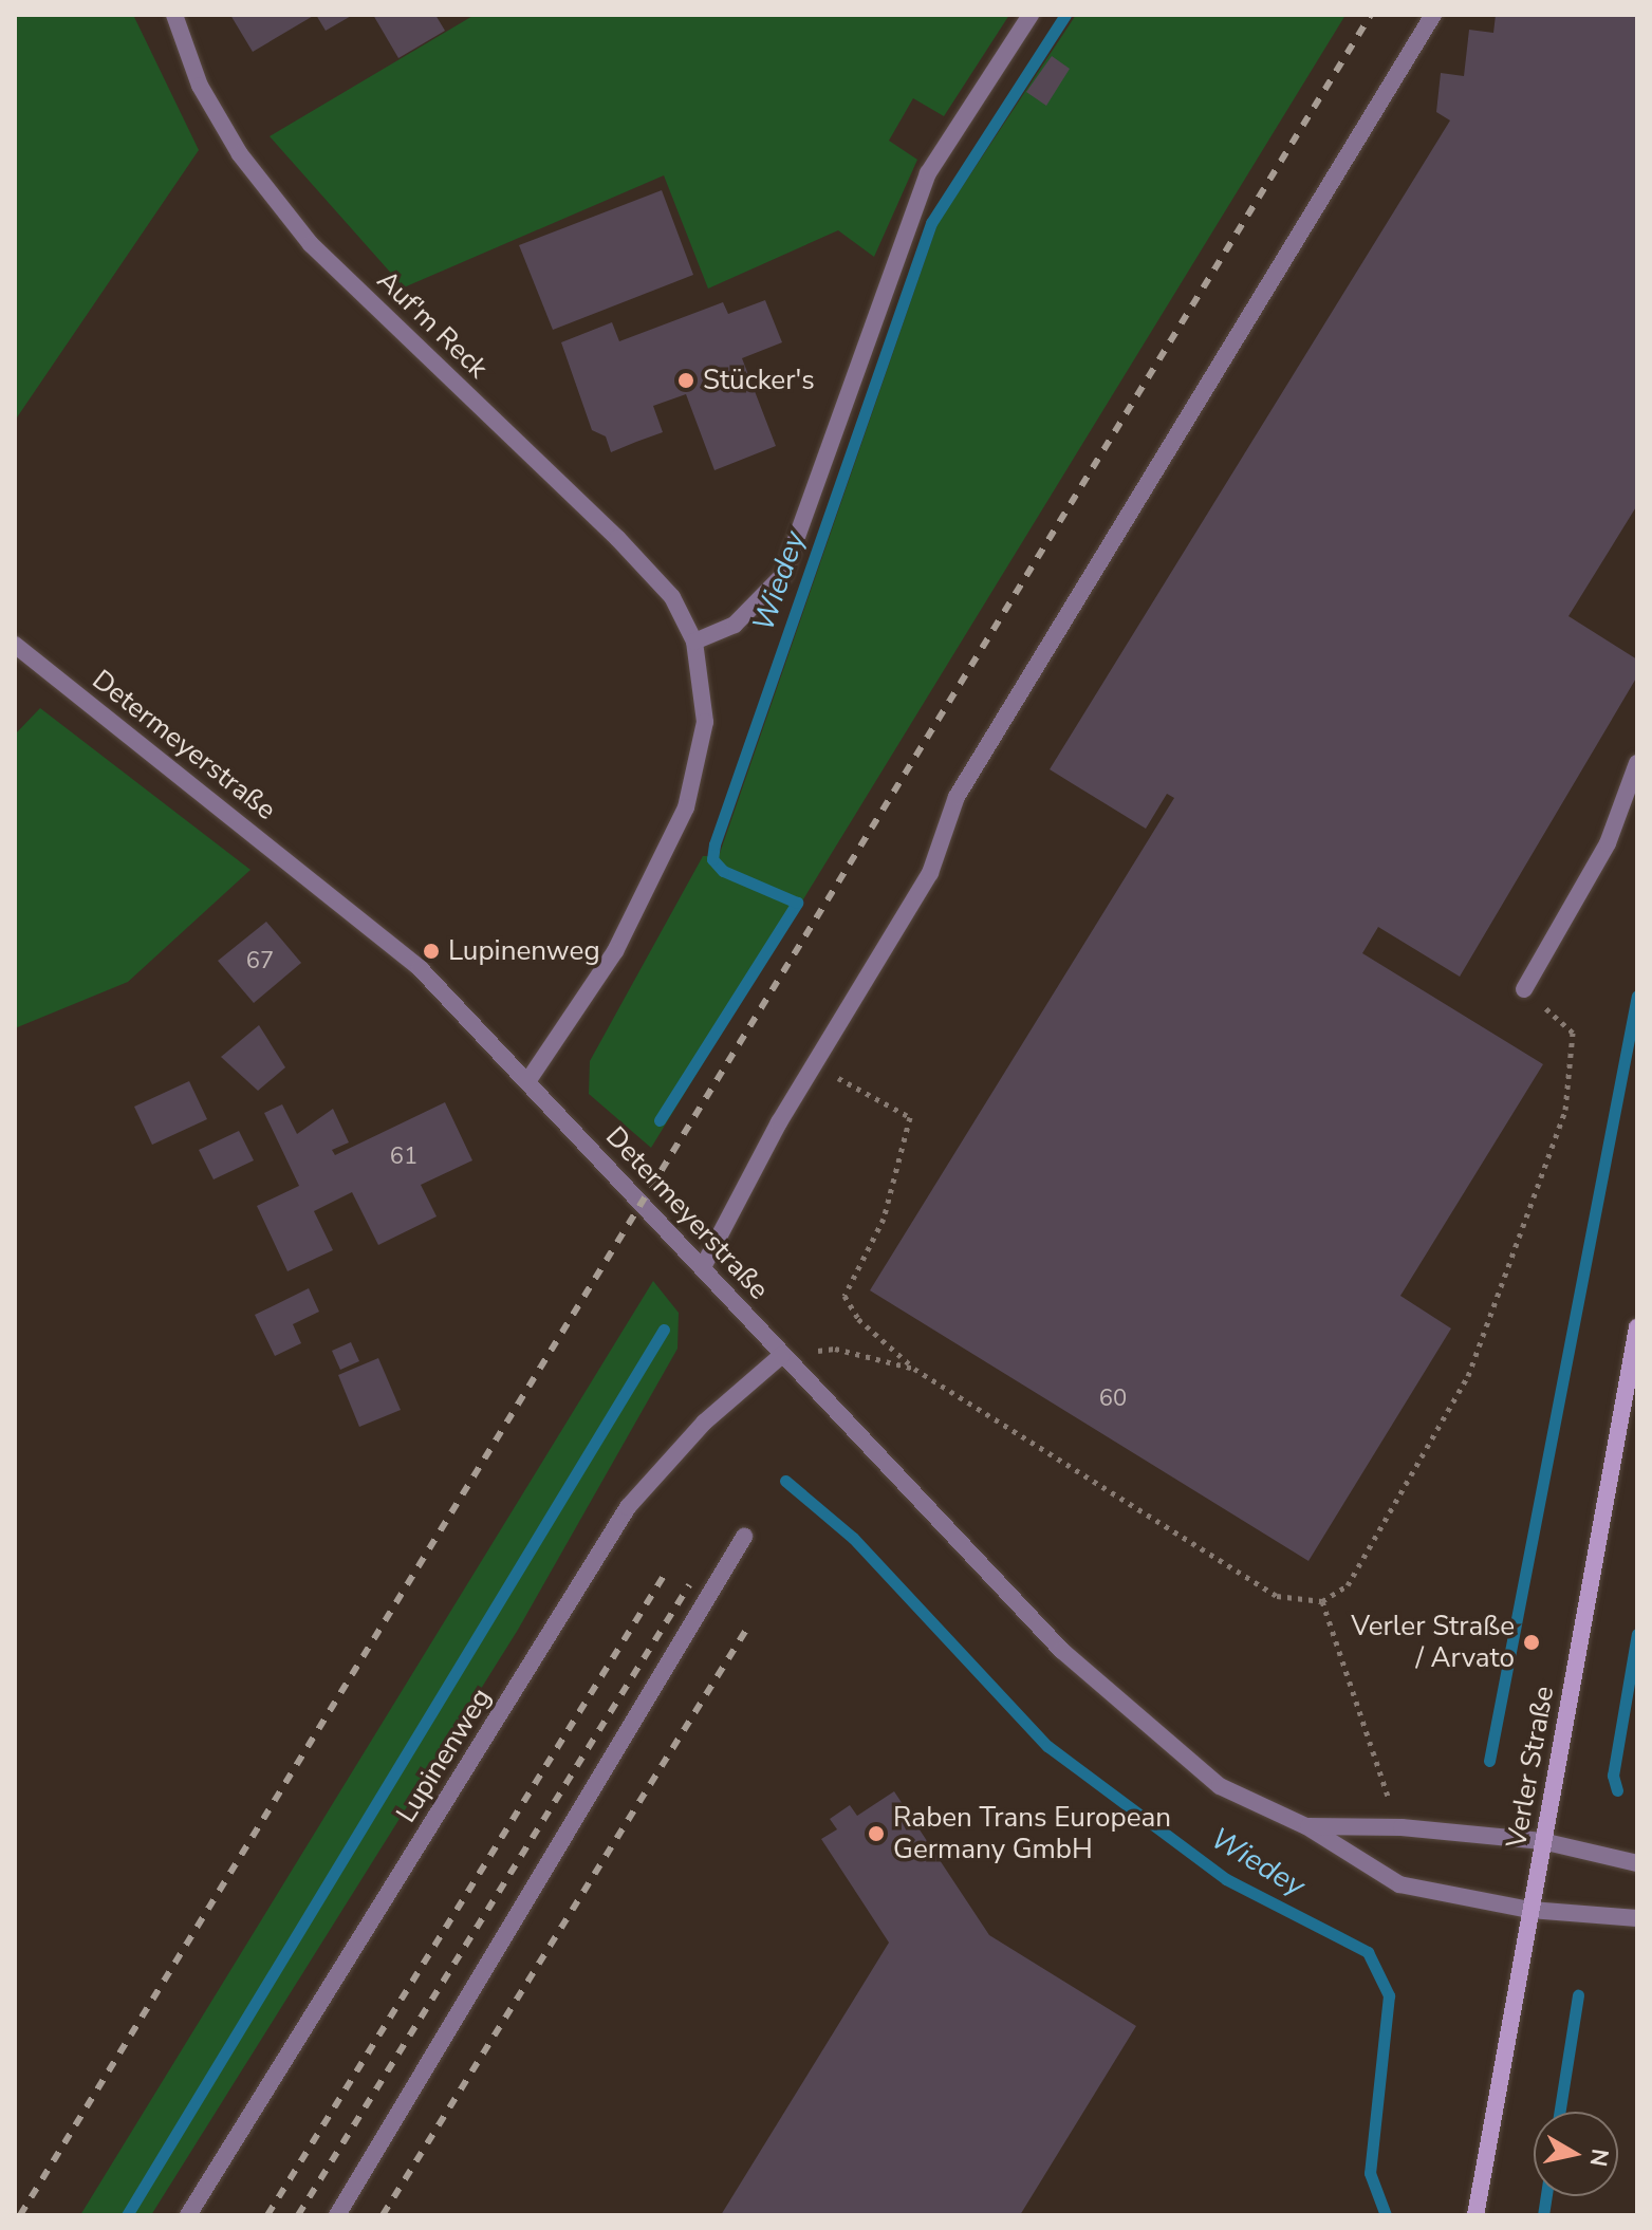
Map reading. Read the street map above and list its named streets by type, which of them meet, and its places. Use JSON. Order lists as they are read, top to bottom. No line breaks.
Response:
{"streets":{"main road":["Verler Straße"],"street":["Auf'm Reck","Determeyerstraße","Lupinenweg"]},"crossings":[["Auf'm Reck","Determeyerstraße"],["Determeyerstraße","Lupinenweg"],["Determeyerstraße","Verler Straße"]],"water":["Wiedey"],"places":["Stücker's","Lupinenweg","Verler Straße / Arvato","Raben Trans European Germany GmbH"],"house_numbers":["67","61","60"],"north":"right"}
